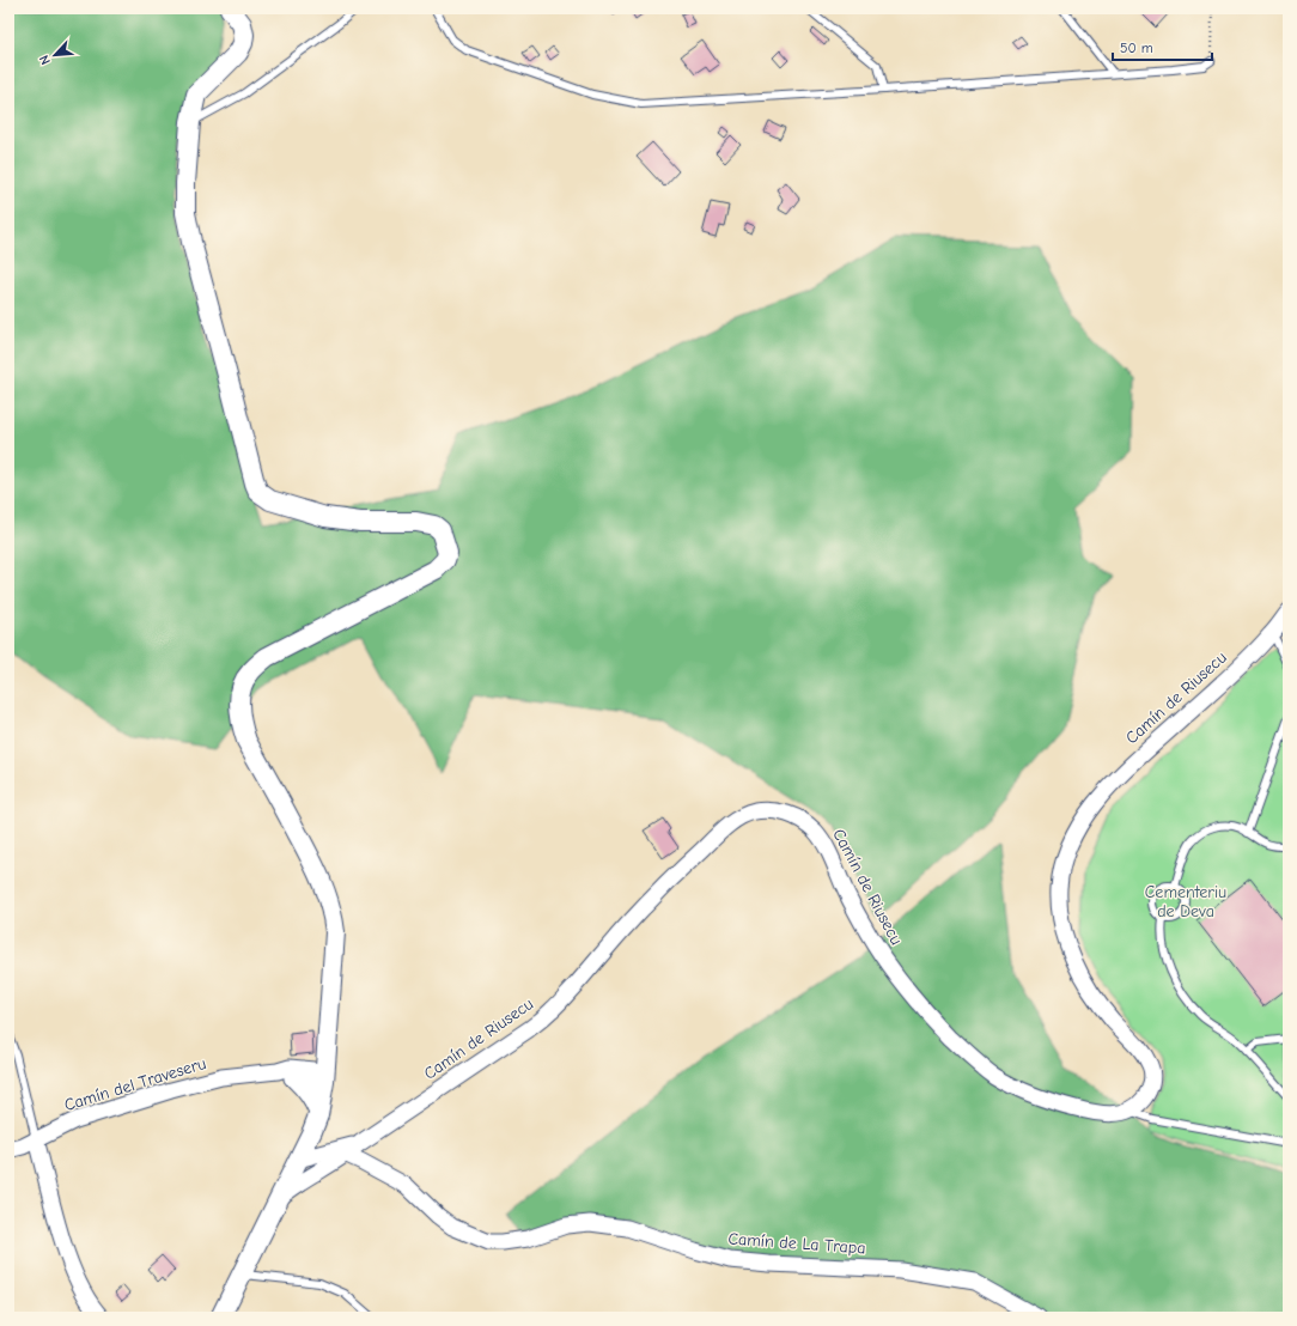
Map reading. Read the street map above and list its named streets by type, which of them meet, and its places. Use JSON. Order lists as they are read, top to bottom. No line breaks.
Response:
{"streets":{"street":["Camín de Riusecu","Camín del Traveseru","Camín de La Trapa"]},"crossings":[["Camín de Riusecu","Camín de La Trapa"]],"parks":["Cementeriu de Deva"],"scale_bar":"50 m","north":"bottom left"}
